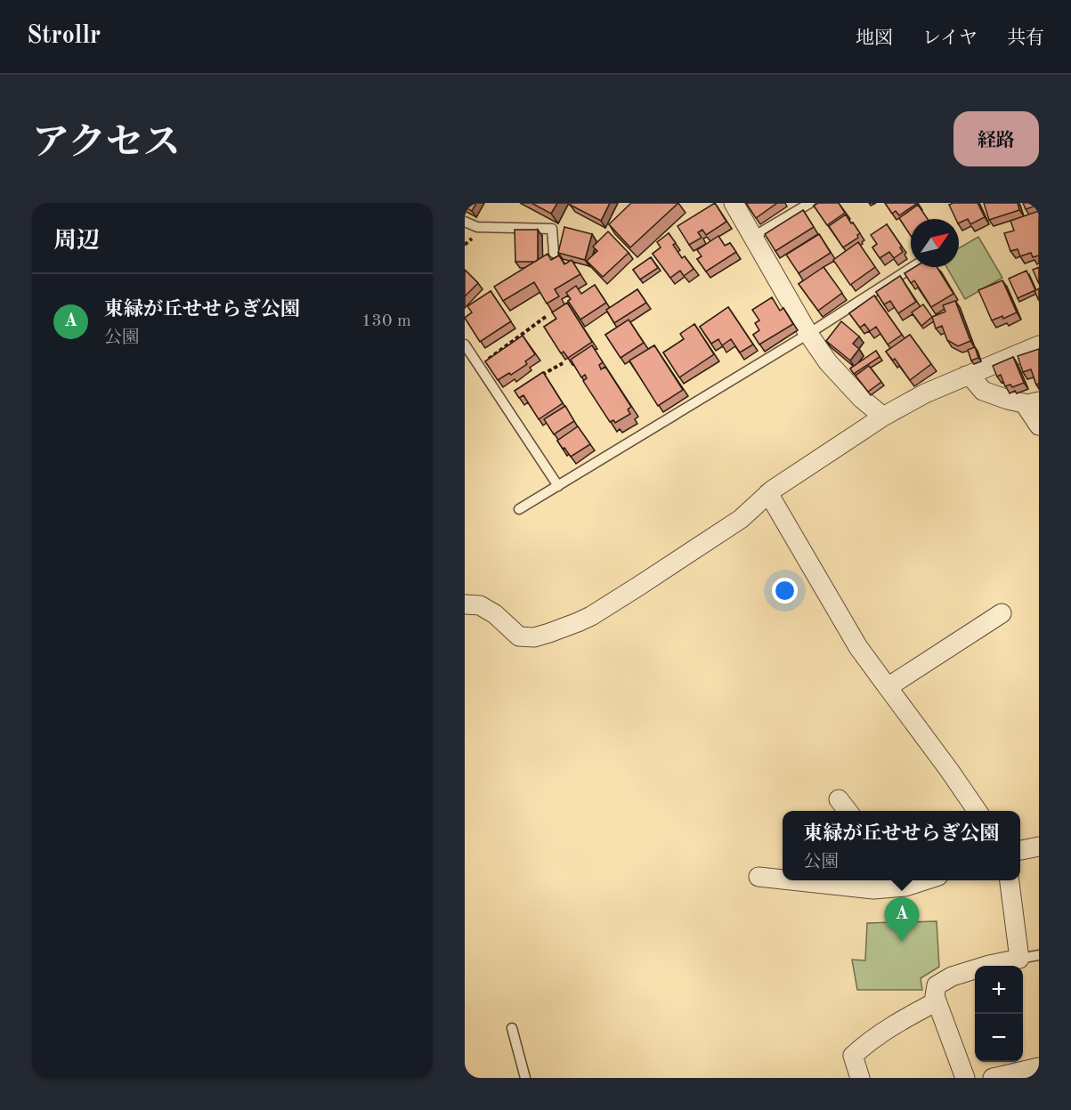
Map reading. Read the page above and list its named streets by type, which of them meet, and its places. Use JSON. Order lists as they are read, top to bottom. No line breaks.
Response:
{"north":"top right","page":{"header":"Strollr","nav":["地図","レイヤ","共有"],"title":"アクセス","buttons":"経路","heading":"周辺","list":[{"mark":"A","name":"東緑が丘せせらぎ公園","note":"公園","value":"130 m"}],"popup":["東緑が丘せせらぎ公園","公園"],"pins":"A","map_buttons":["+","−"]}}
